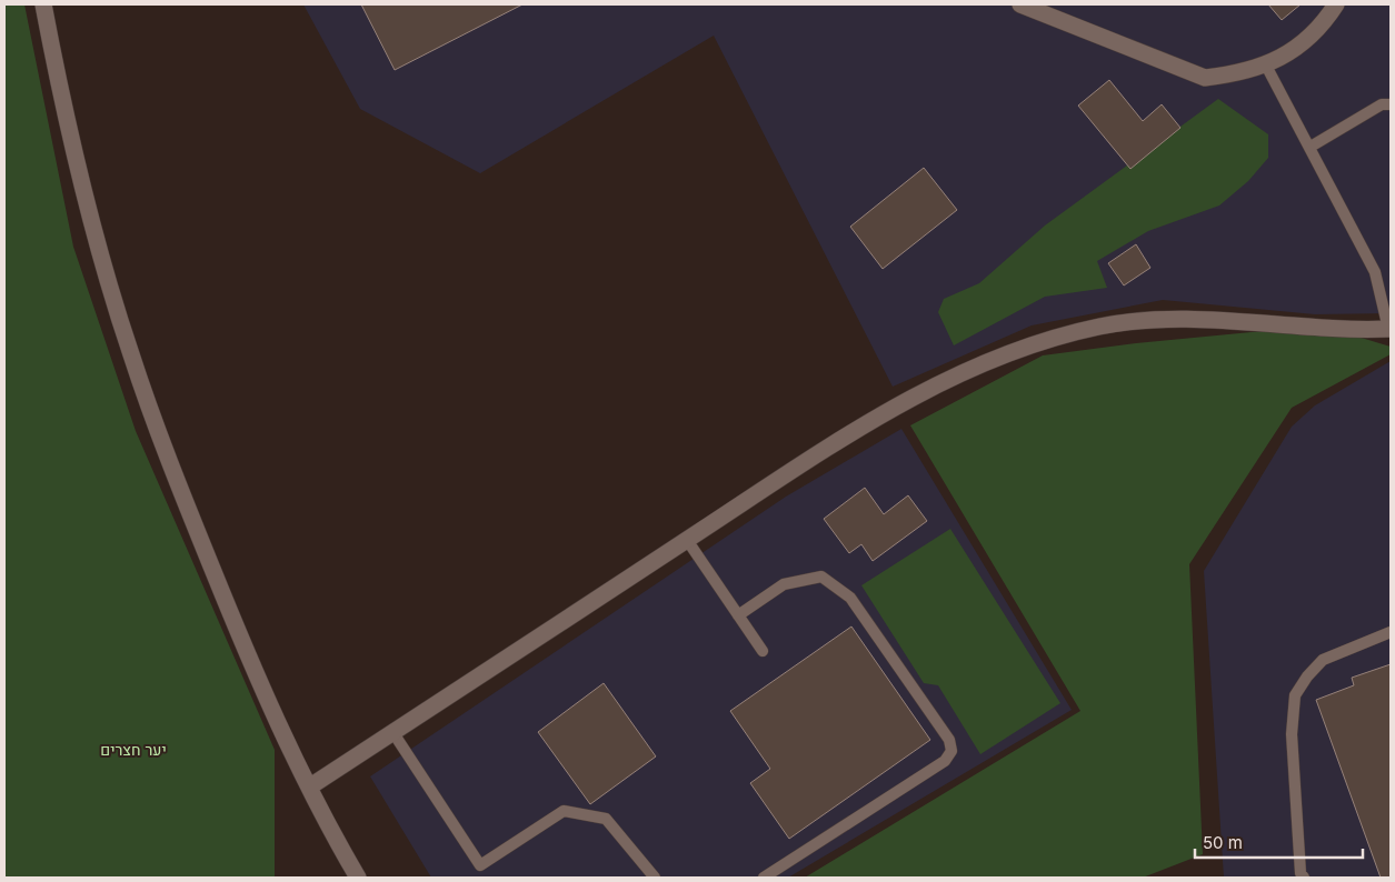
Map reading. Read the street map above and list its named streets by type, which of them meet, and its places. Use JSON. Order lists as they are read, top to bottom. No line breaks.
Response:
{"parks":["יער חצרים"],"scale_bar":"50 m"}
